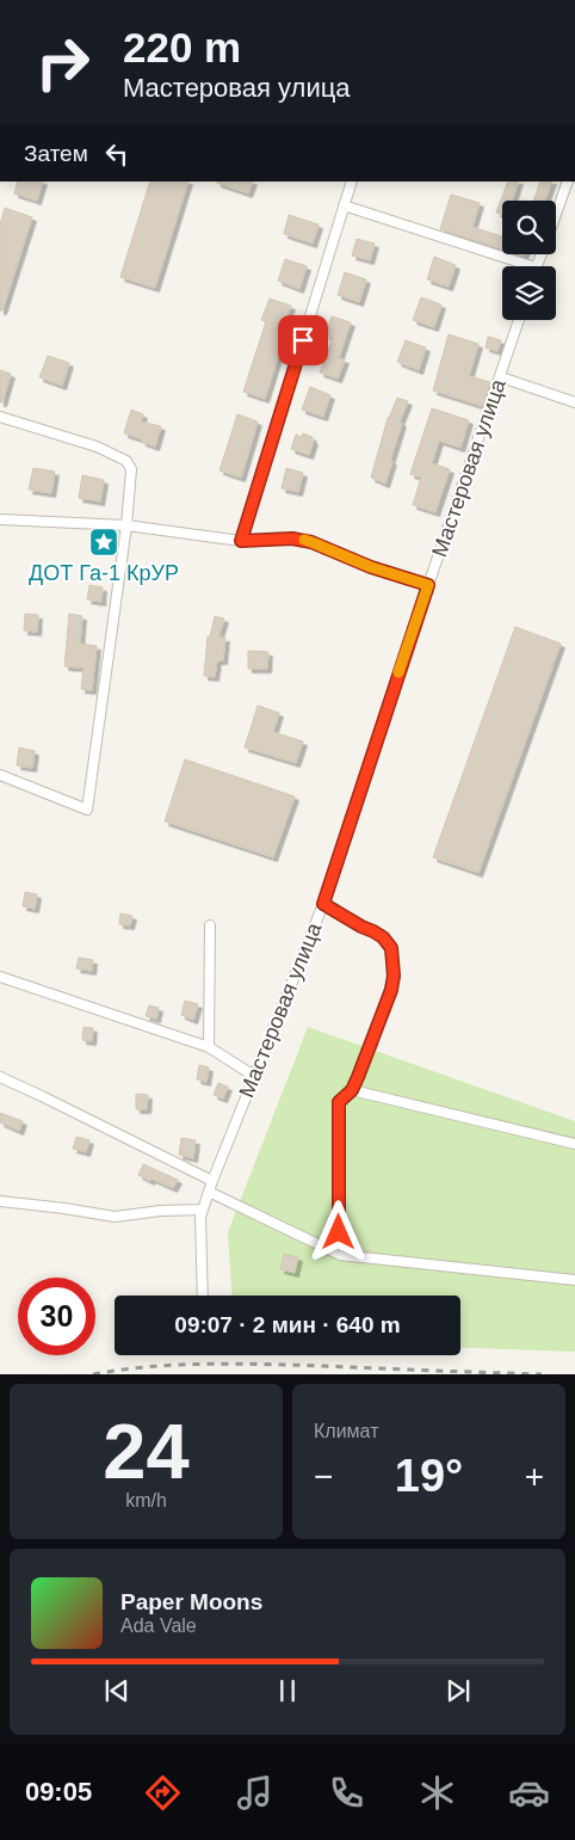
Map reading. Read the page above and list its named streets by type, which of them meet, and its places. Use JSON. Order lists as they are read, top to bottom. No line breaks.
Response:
{"streets":{"street":["Мастеровая улица"]},"places":{"place":["ДОТ Га-1 КрУР"]},"page":{"turn":["220 m","Мастеровая улица"],"then":"Затем","limit":"30","trip":"09:07 · 2 мин · 640 m","tile":[["24","km/h"],"Климат"],"heat":["−","19°","+"],"song":["Paper Moons","Ada Vale"],"tabs":"09:05"}}
